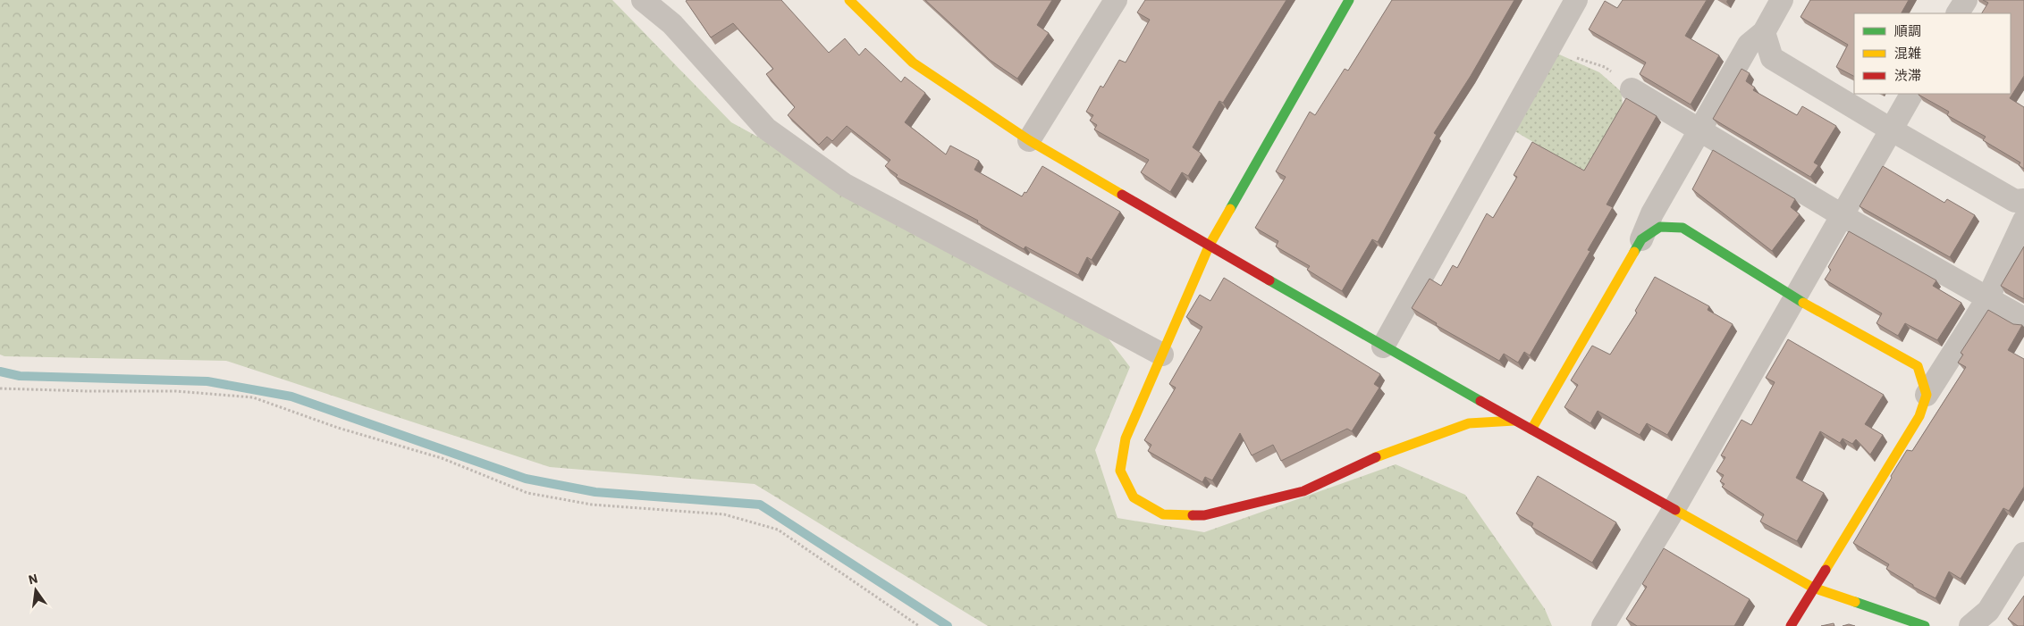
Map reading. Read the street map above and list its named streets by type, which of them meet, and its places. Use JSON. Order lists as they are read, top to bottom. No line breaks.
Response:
{"legend":["順調","混雑","渋滞"],"north":"top"}
